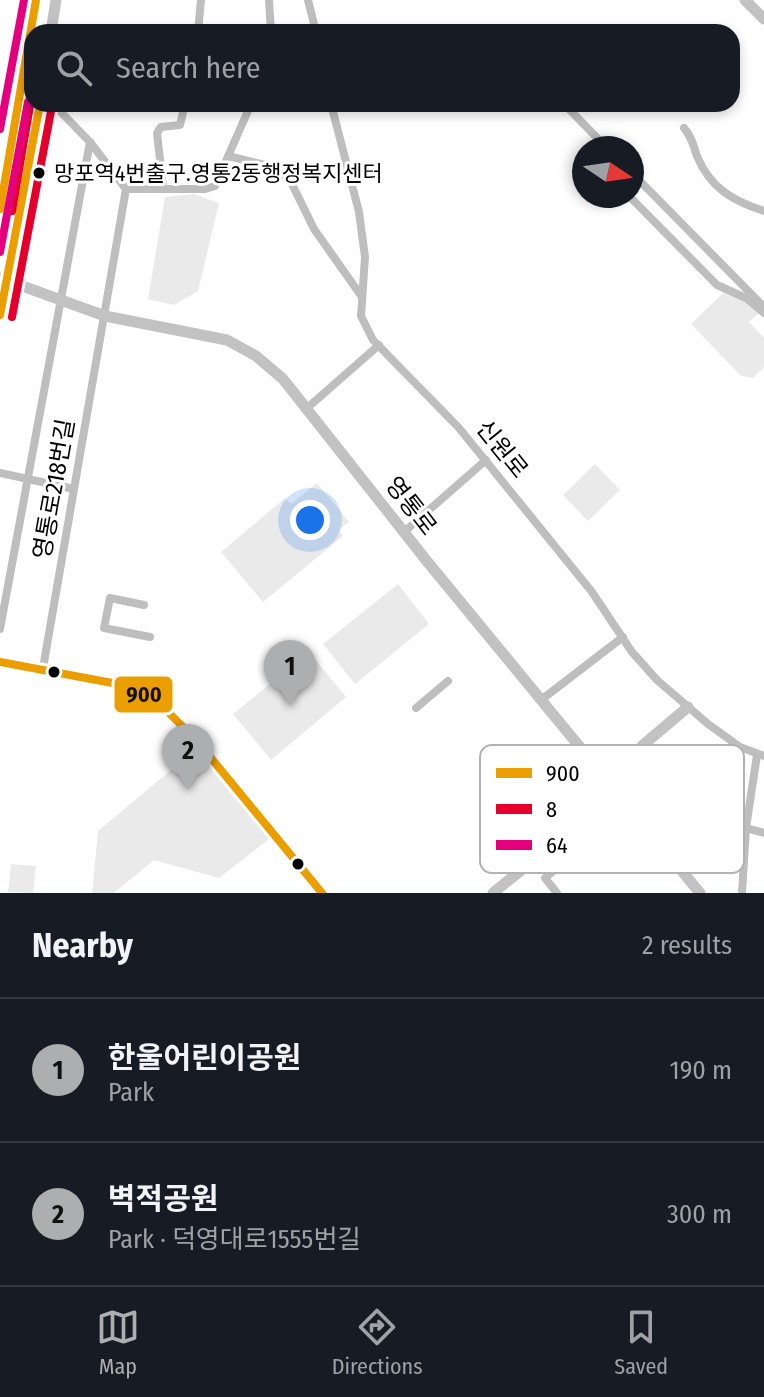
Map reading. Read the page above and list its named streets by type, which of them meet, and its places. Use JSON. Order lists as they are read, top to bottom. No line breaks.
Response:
{"streets":{"street":["신원로","영통로218번길","영통로"]},"crossings":[["영통로218번길","영통로"]],"places":["망포역4번출구.영통2동행정복지센터"],"lines":["transit line 900","transit line 64","transit line 8"],"legend":["900","8","64"],"north":"right","page":{"search":"Search here","pins":["1","2"],"heading":["Nearby","2 results"],"list":[{"mark":"1","name":"한울어린이공원","note":"Park","value":"190 m"},{"mark":"2","name":"벽적공원","note":"Park · 덕영대로1555번길","value":"300 m"}],"nav":["Map","Directions","Saved"]}}
